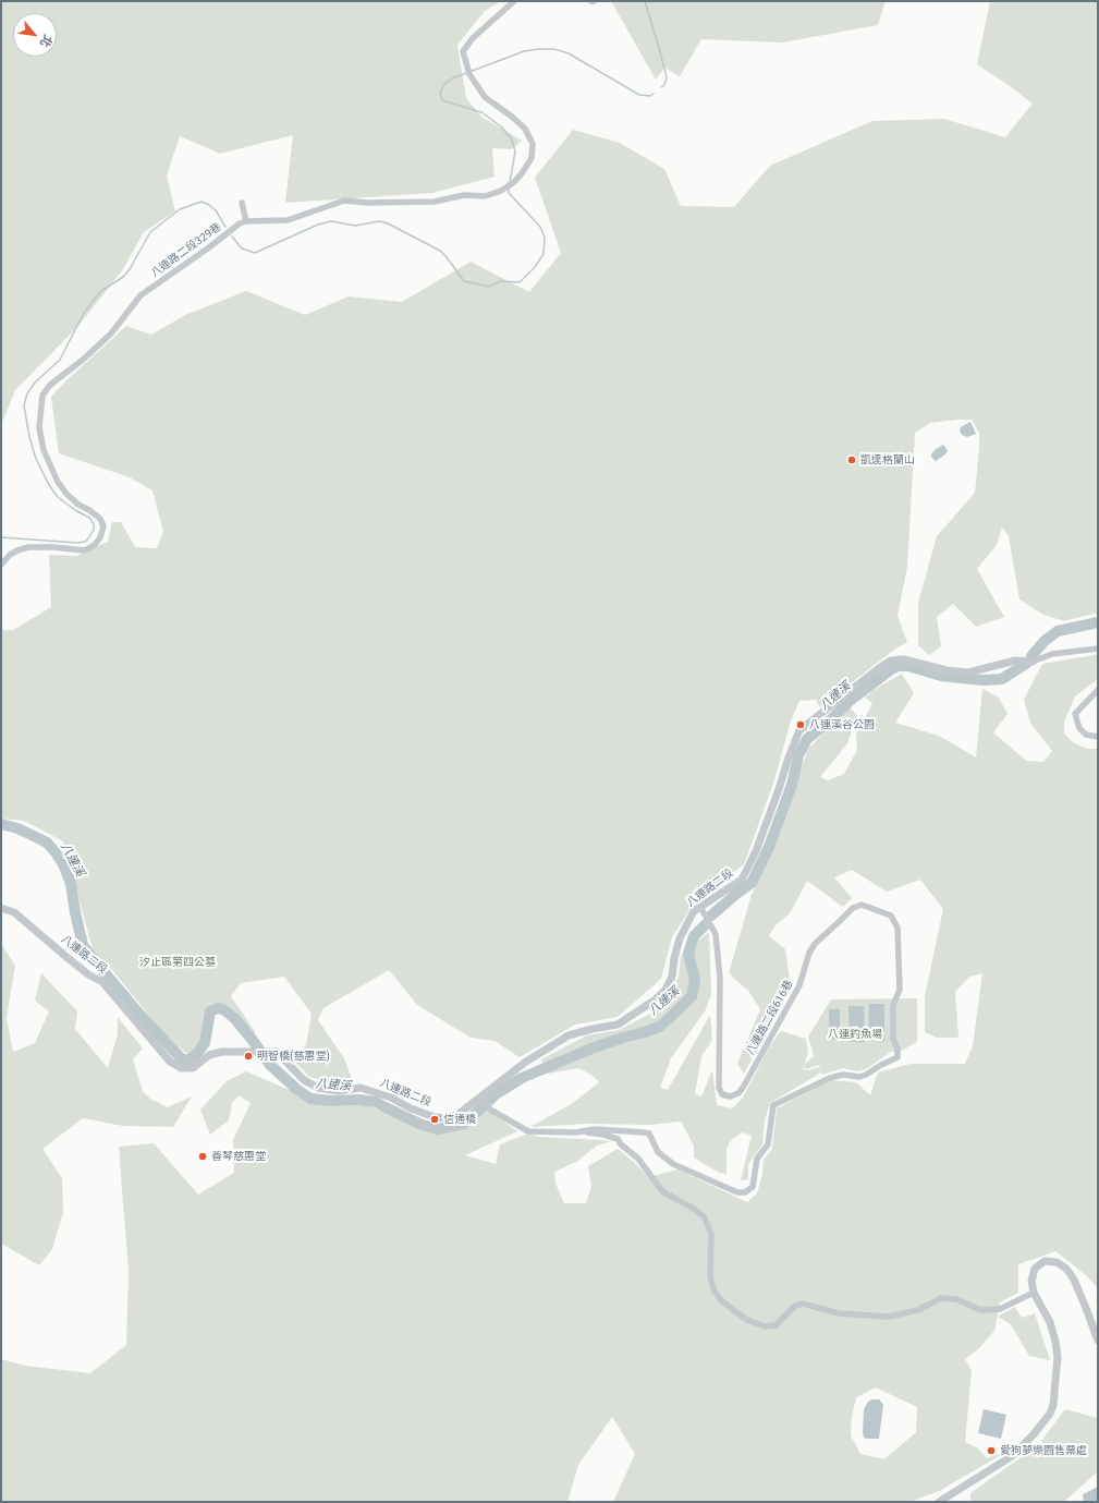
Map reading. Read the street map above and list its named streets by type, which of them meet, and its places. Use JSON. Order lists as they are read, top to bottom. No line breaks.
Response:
{"streets":{"street":["八連路二段329巷","八連路二段","八連路二段616巷"]},"crossings":[["八連路二段","八連路二段616巷"]],"water":["八連溪"],"parks":["汐止區第四公墓","八連釣魚場"],"places":["凱達格蘭山","八連溪谷公園","明智橋(慈惠堂)","信通橋","善琴慈惠堂","愛狗夢樂園售票處"],"north":"bottom right"}
